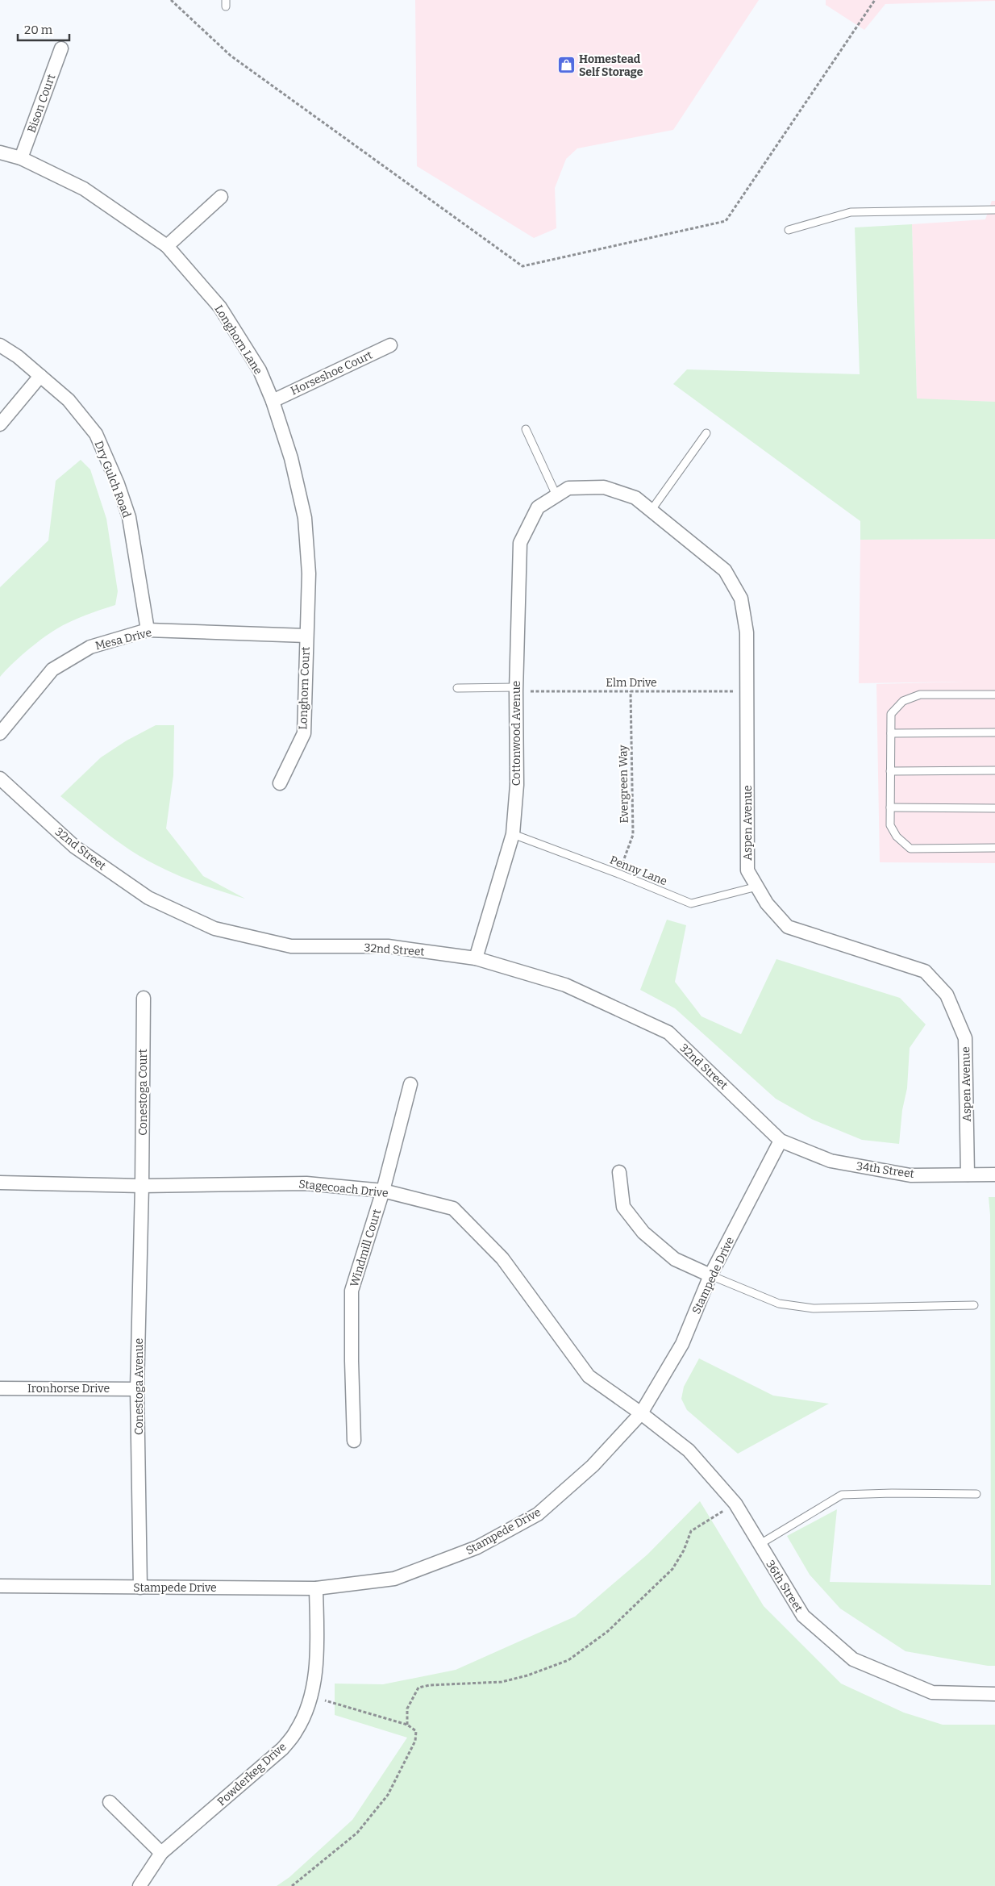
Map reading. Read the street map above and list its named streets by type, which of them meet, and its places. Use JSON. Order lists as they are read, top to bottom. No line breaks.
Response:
{"streets":{"street":["Bison Court","Longhorn Lane","Horseshoe Court","Dry Gulch Road","Mesa Drive","Longhorn Court","Cottonwood Avenue","Aspen Avenue","32nd Street","Conestoga Court","34th Street","Stagecoach Drive","Windmill Court","Stampede Drive","Conestoga Avenue","Ironhorse Drive","36th Street","Powderkeg Drive"],"lane":["Penny Lane"],"path":["Elm Drive","Evergreen Way"]},"crossings":[["Bison Court","Longhorn Lane"],["Longhorn Lane","Horseshoe Court"],["Longhorn Lane","Mesa Drive"],["Longhorn Lane","Longhorn Court"],["Dry Gulch Road","Mesa Drive"],["Mesa Drive","Longhorn Court"],["Elm Drive","Cottonwood Avenue"],["Elm Drive","Evergreen Way"],["Elm Drive","Aspen Avenue"],["Cottonwood Avenue","Aspen Avenue"],["Cottonwood Avenue","32nd Street"],["Cottonwood Avenue","Penny Lane"],["Evergreen Way","Penny Lane"],["Aspen Avenue","Penny Lane"],["Aspen Avenue","34th Street"],["32nd Street","34th Street"],["32nd Street","Stampede Drive"],["Conestoga Court","Stagecoach Drive"],["Conestoga Court","Conestoga Avenue"],["34th Street","Stampede Drive"],["Stagecoach Drive","Windmill Court"],["Stagecoach Drive","Stampede Drive"],["Stagecoach Drive","Conestoga Avenue"],["Stagecoach Drive","36th Street"],["Stampede Drive","Conestoga Avenue"],["Stampede Drive","36th Street"],["Stampede Drive","Powderkeg Drive"],["Conestoga Avenue","Ironhorse Drive"]],"places":{"shop":["Homestead Self Storage"]},"scale_bar":"20 m"}
